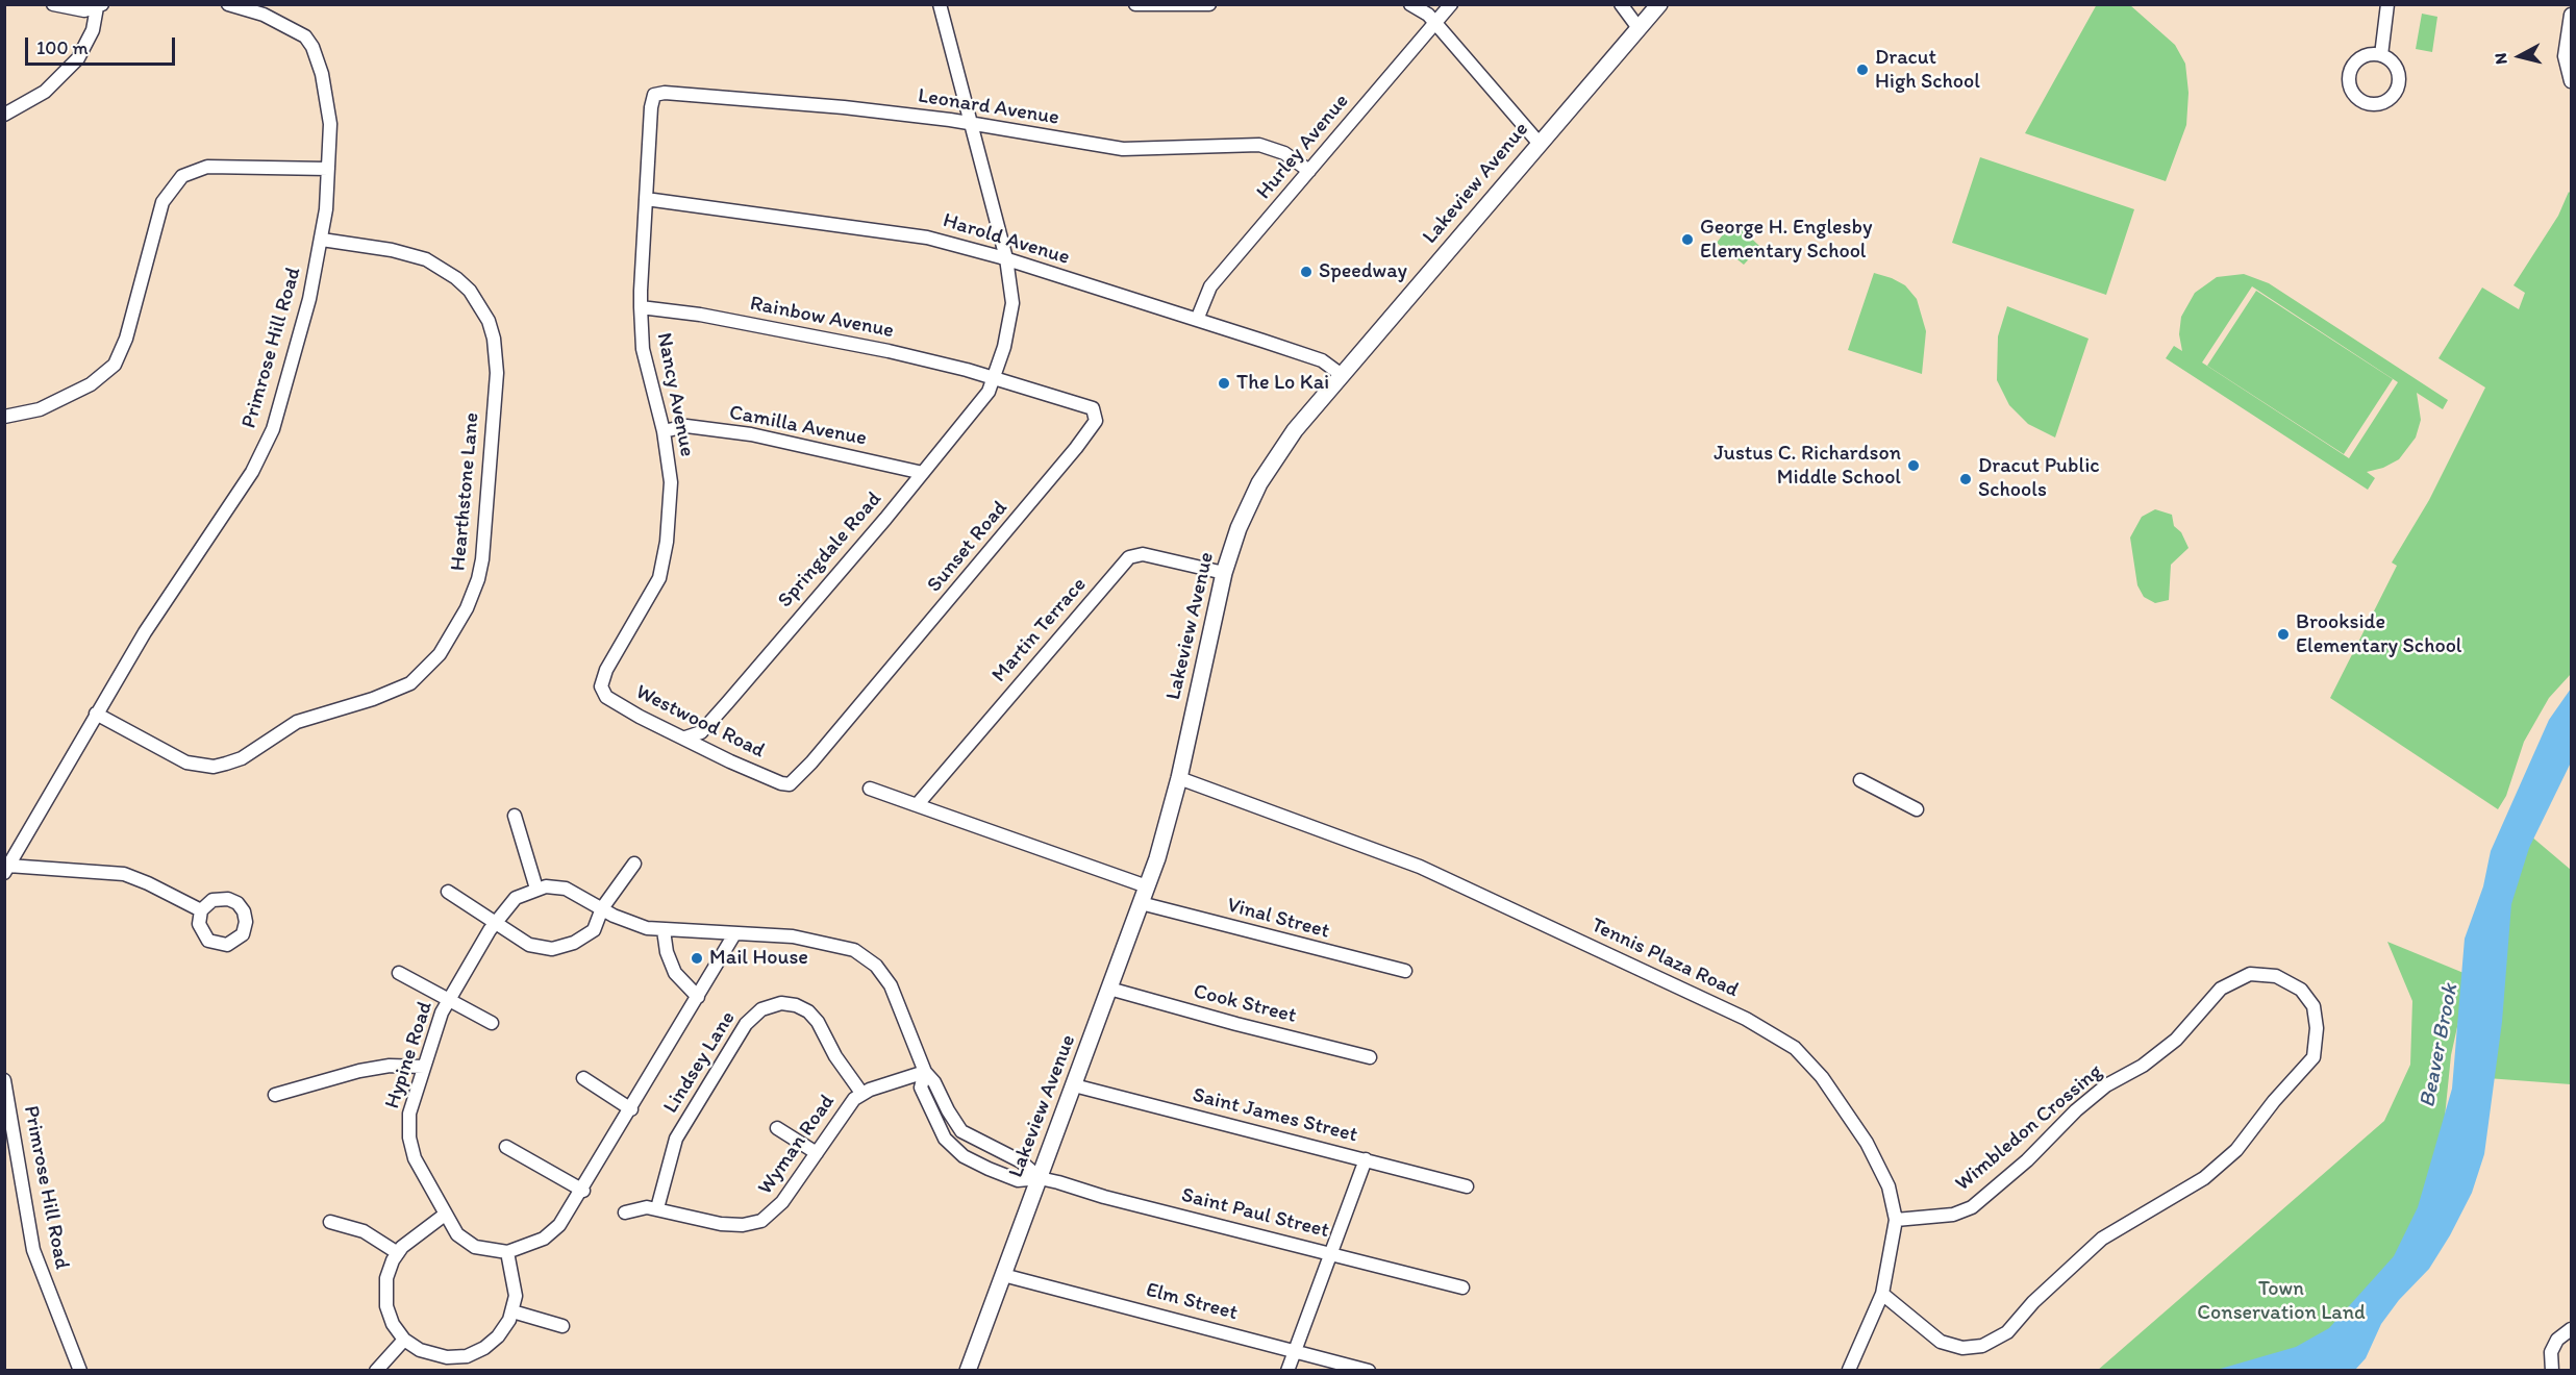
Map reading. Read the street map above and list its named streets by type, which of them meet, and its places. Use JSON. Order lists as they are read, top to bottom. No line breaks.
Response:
{"streets":{"main road":["Lakeview Avenue"],"street":["Leonard Avenue","Hurley Avenue","Harold Avenue","Rainbow Avenue","Primrose Hill Road","Nancy Avenue","Camilla Avenue","Hearthstone Lane","Sunset Road","Springdale Road","Martin Terrace","Westwood Road","Vinal Street","Tennis Plaza Road","Cook Street","Hypine Road","Lindsey Lane","Saint James Street","Wimbledon Crossing","Wyman Road","Saint Paul Street","Elm Street"]},"crossings":[["Leonard Avenue","Hurley Avenue"],["Leonard Avenue","Nancy Avenue"],["Leonard Avenue","Springdale Road"],["Hurley Avenue","Harold Avenue"],["Lakeview Avenue","Harold Avenue"],["Lakeview Avenue","Martin Terrace"],["Lakeview Avenue","Vinal Street"],["Lakeview Avenue","Tennis Plaza Road"],["Lakeview Avenue","Cook Street"],["Lakeview Avenue","Saint James Street"],["Lakeview Avenue","Saint Paul Street"],["Lakeview Avenue","Elm Street"],["Harold Avenue","Nancy Avenue"],["Harold Avenue","Springdale Road"],["Rainbow Avenue","Nancy Avenue"],["Rainbow Avenue","Sunset Road"],["Rainbow Avenue","Springdale Road"],["Primrose Hill Road","Hearthstone Lane"],["Nancy Avenue","Camilla Avenue"],["Nancy Avenue","Westwood Road"],["Camilla Avenue","Springdale Road"],["Sunset Road","Springdale Road"],["Sunset Road","Westwood Road"],["Springdale Road","Westwood Road"],["Tennis Plaza Road","Wimbledon Crossing"],["Lindsey Lane","Wyman Road"]],"water":["Beaver Brook"],"parks":["Town Conservation Land"],"places":["Dracut High School","George H. Englesby Elementary School","Speedway","The Lo Kai","Justus C. Richardson Middle School","Dracut Public Schools","Brookside Elementary School","Mail House"],"scale_bar":"100 m","north":"left"}
